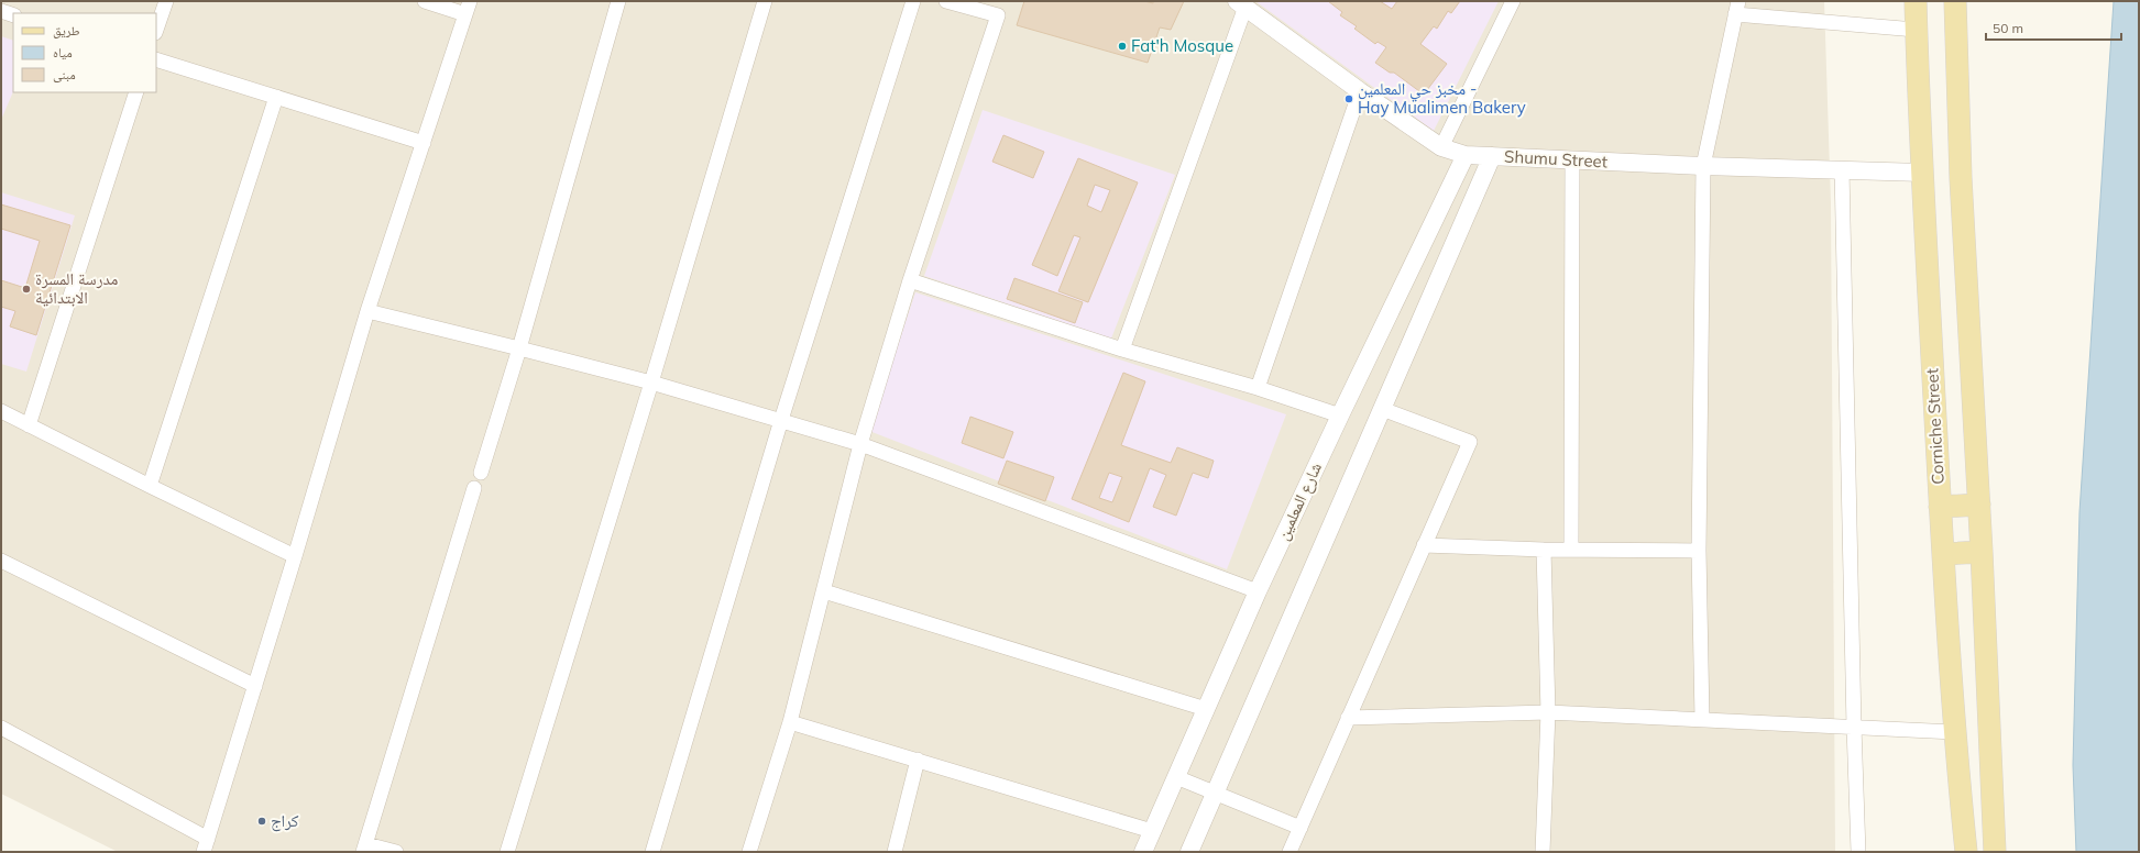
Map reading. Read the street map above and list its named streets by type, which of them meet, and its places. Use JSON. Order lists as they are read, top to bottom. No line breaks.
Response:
{"streets":{"main road":["Corniche Street"],"street":["Shumu Street","شارع المعلمين"]},"crossings":[["Shumu Street","Corniche Street"],["Shumu Street","شارع المعلمين"]],"places":["Fat'h Mosque","مخبز حي المعلمين - Hay Mualimen Bakery","مدرسة المسرة الابتدائية","كراج"],"legend":["طريق","مياه","مبنى"],"scale_bar":"50 m"}
